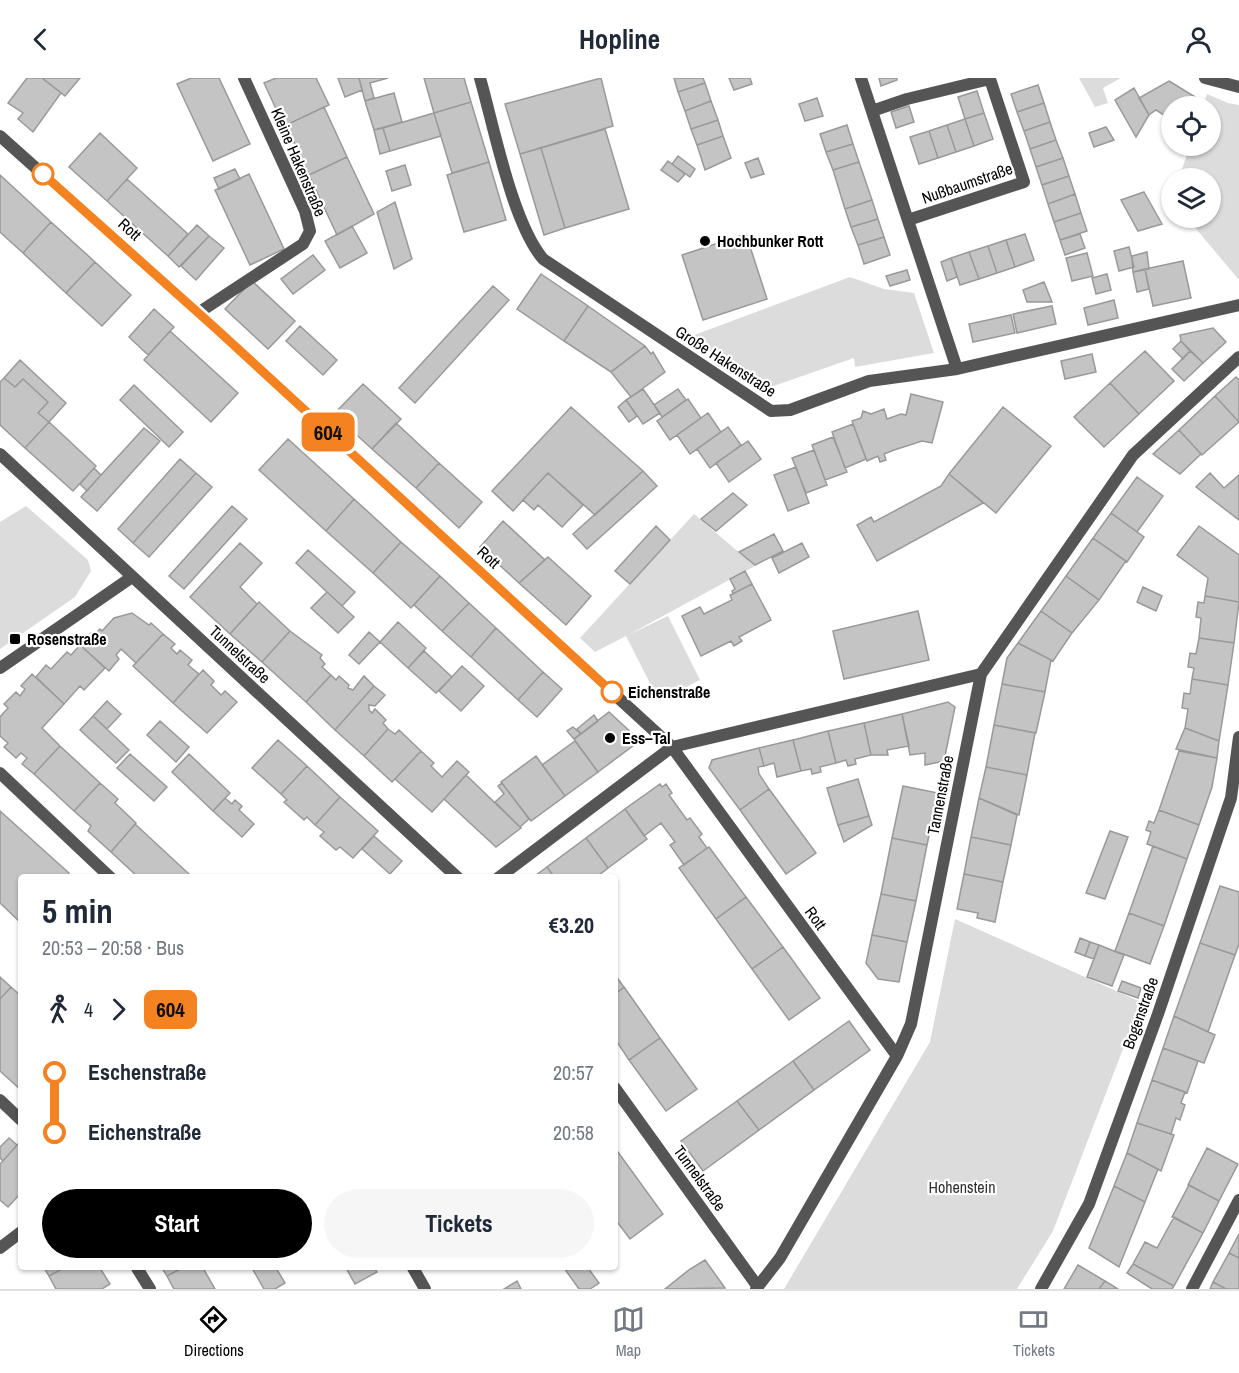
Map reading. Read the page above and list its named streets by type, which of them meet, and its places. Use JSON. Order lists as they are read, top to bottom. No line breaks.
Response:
{"streets":{"street":["Kleine Hakenstraße","Nußbaumstraße","Rott","Große Hakenstraße","Tunnelstraße","Tannenstraße","Bogenstraße"]},"crossings":[["Kleine Hakenstraße","Rott"],["Nußbaumstraße","Große Hakenstraße"],["Rott","Tannenstraße"],["Tunnelstraße","Tannenstraße"]],"parks":["Hohenstein"],"places":{"other":["Hochbunker Rott","Eichenstraße","Ess–Tal"],"transit":["Rosenstraße"]},"lines":["bus line 604"],"page":{"header":"Hopline","on_map":"604","heading":["5 min","20:53 – 20:58 · Bus","€3.20"],"legs":["4","604"],"list":[{"name":"Eschenstraße","value":"20:57"},{"name":"Eichenstraße","value":"20:58"}],"buttons":["Start","Tickets"],"tabs":["Directions","Map","Tickets"]}}
